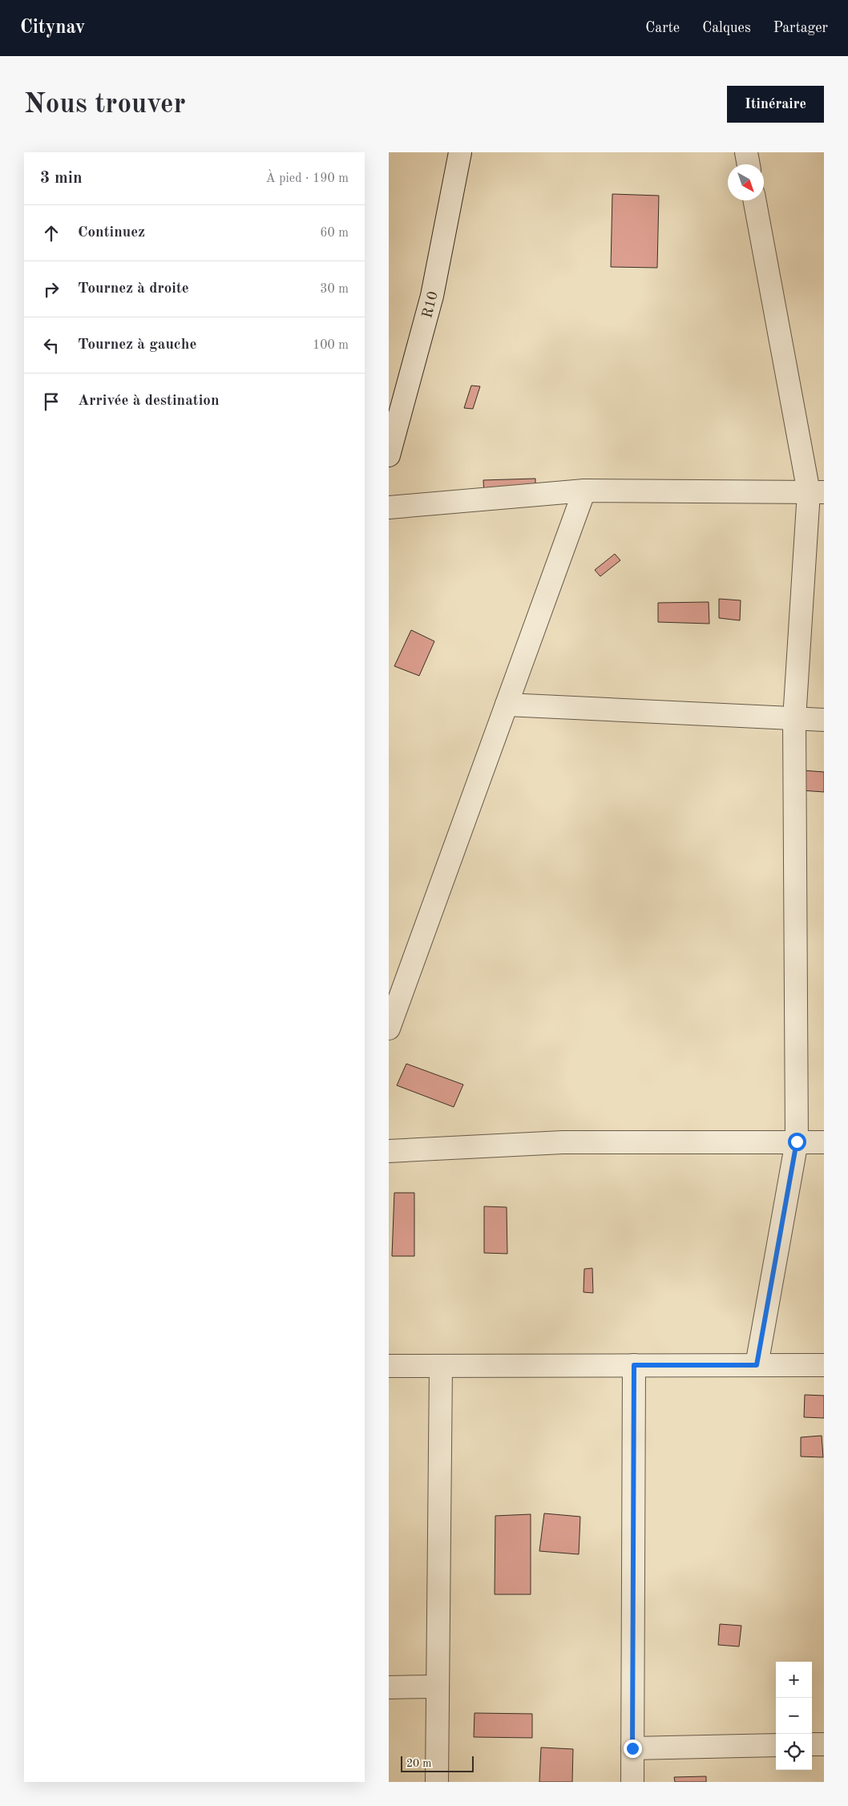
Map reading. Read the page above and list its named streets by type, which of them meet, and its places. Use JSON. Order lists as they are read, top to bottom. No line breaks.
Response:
{"streets":{"street":["R10"]},"scale_bar":"20 m","north":"bottom right","page":{"header":"Citynav","nav":["Carte","Calques","Partager"],"buttons":"Itinéraire","title":"Nous trouver","heading":["3 min","À pied · 190 m"],"list":[["Continuez","60 m"],["Tournez à droite","30 m"],["Tournez à gauche","100 m"],"Arrivée à destination"],"map_buttons":["+","−"],"scale":"20 m"}}
